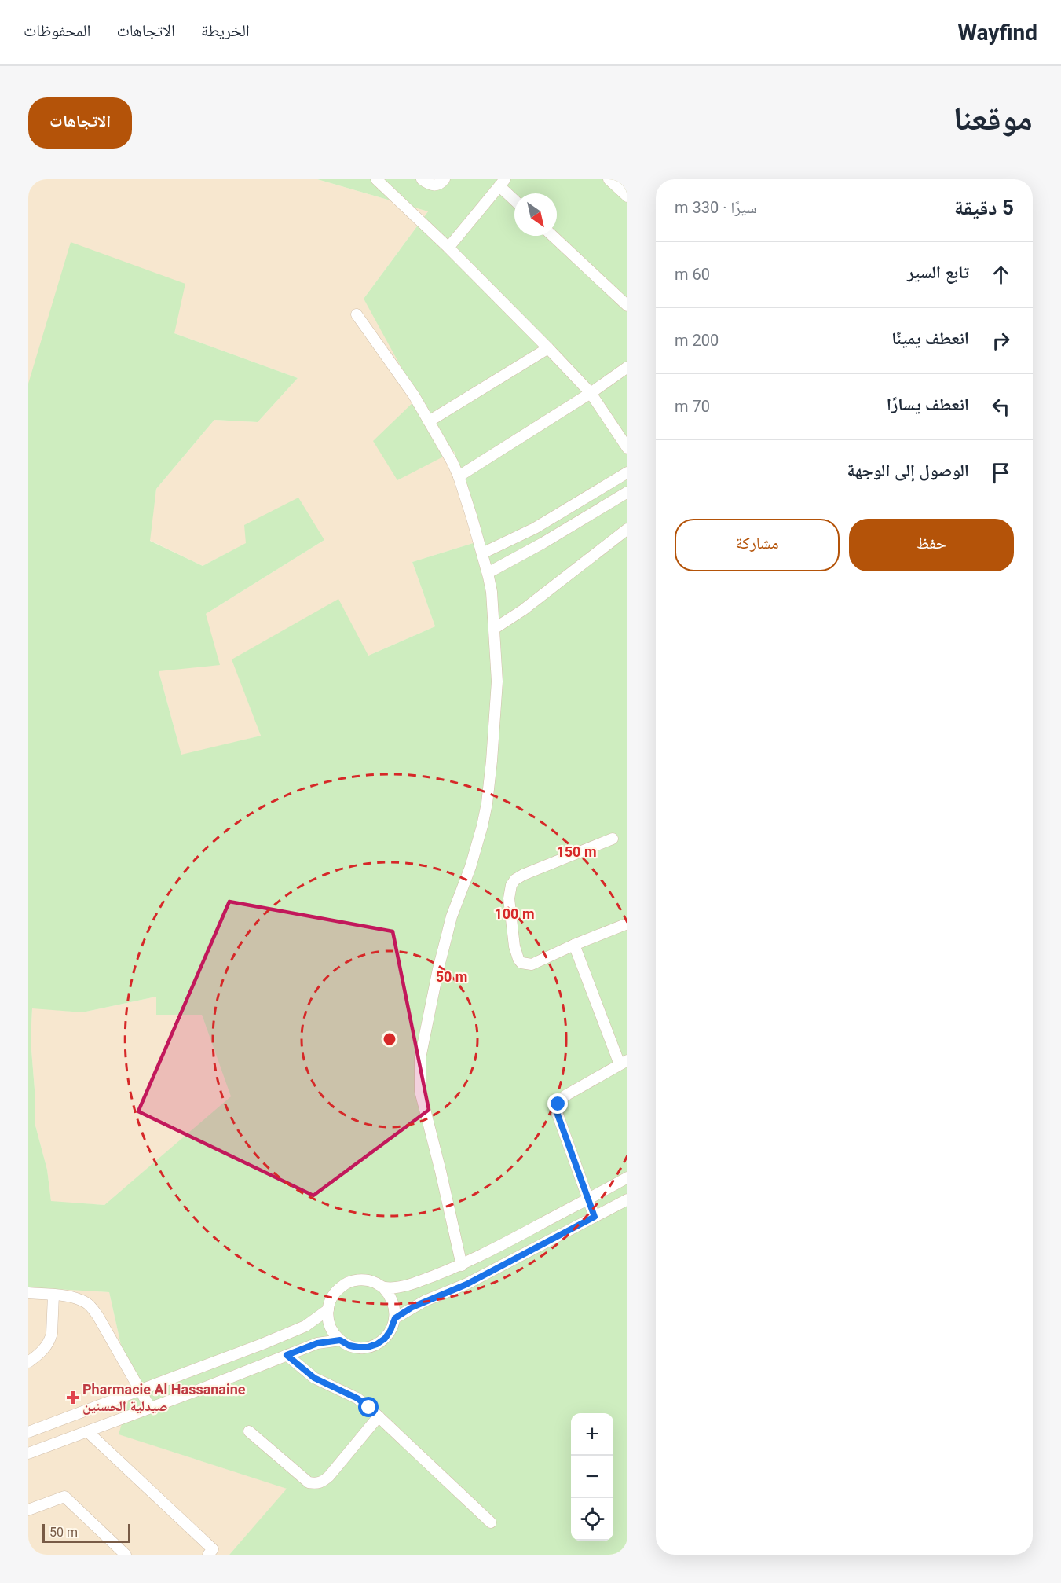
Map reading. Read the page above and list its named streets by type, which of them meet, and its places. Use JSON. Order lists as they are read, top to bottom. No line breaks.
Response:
{"places":{"health":["Pharmacie Al Hassanaine صيدلية الحسنين"]},"scale_bar":"50 m","north":"bottom right","page":{"header":"Wayfind","nav":["الخريطة","الاتجاهات","المحفوظات"],"title":"موقعنا","buttons":["الاتجاهات",["حفظ","مشاركة"]],"heading":["5 دقيقة","سيرًا · 330 m"],"list":[["تابع السير","60 m"],["انعطف يمينًا","200 m"],["انعطف يسارًا","70 m"],"الوصول إلى الوجهة"],"map_buttons":["+","−"],"scale":"50 m"},"rings":["150 m","100 m","50 m"]}
